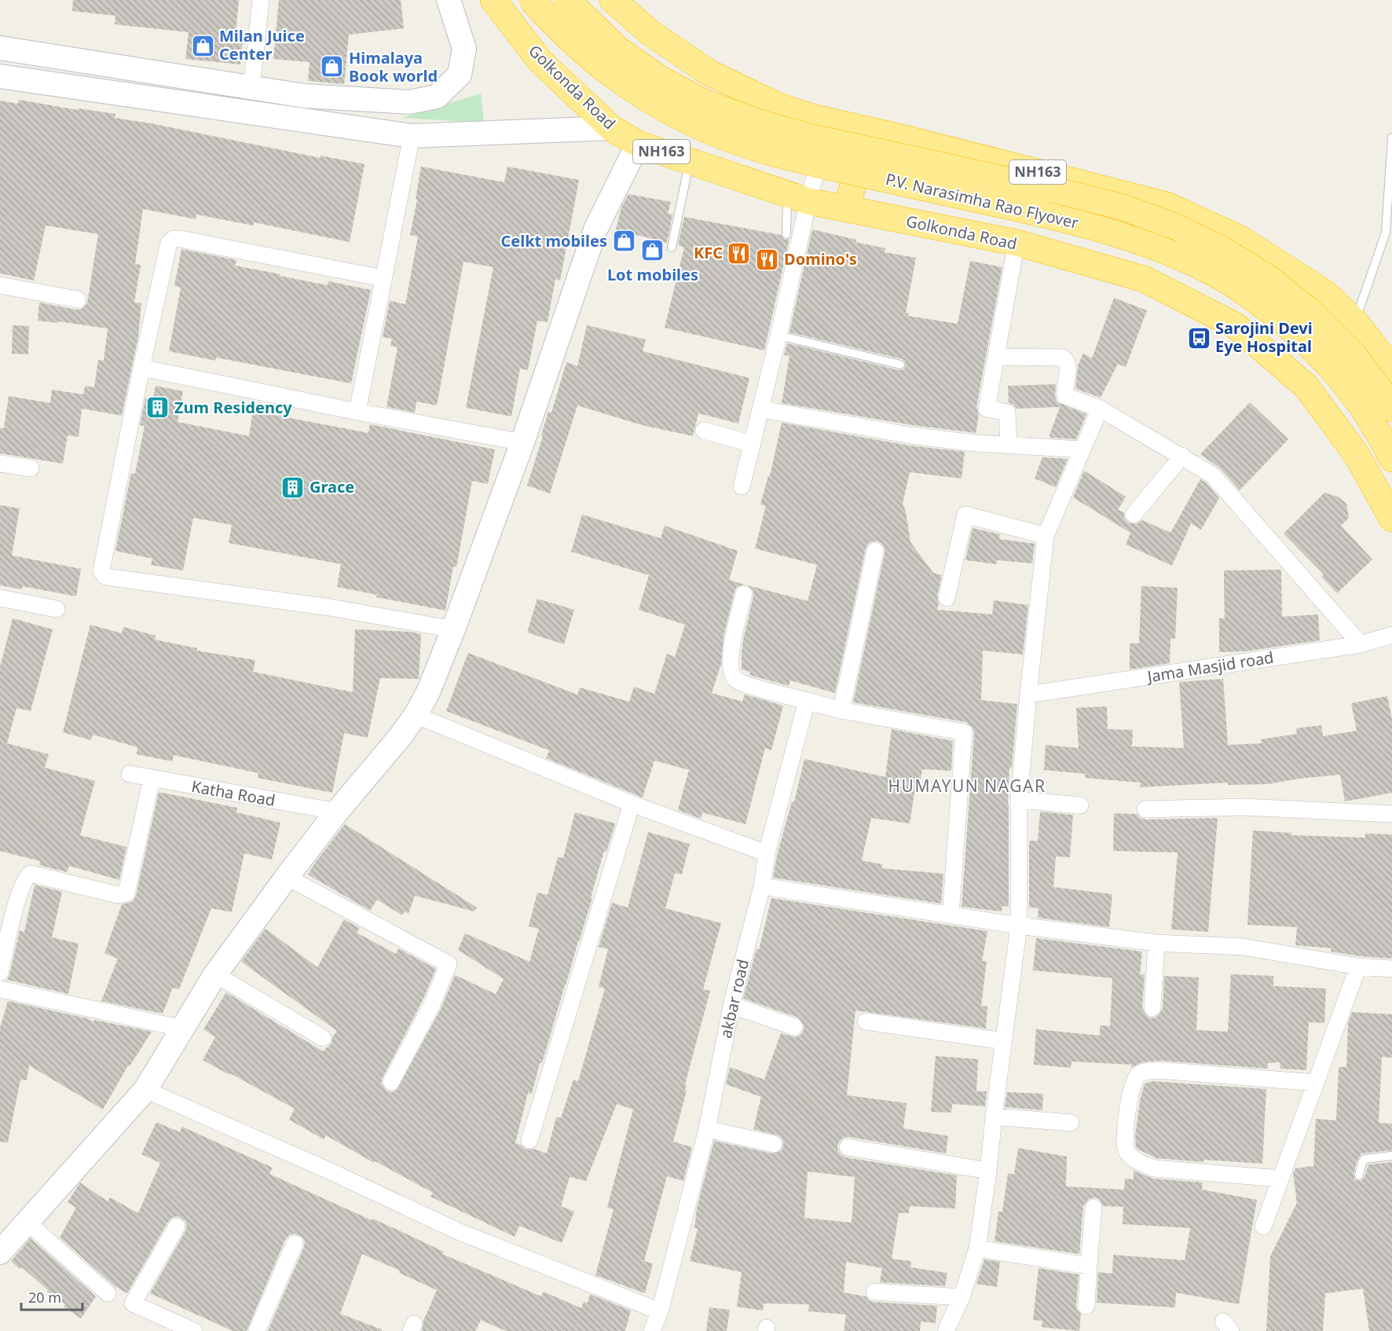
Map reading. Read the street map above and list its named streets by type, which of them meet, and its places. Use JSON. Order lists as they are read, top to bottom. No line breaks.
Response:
{"streets":{"highway":["Golkonda Road","NH163","P.V. Narasimha Rao Flyover"],"street":["Jama Masjid road","Katha Road","akbar road"]},"districts":["HUMAYUN NAGAR"],"places":{"shop":["Milan Juice Center","Himalaya Book world","Celkt mobiles","Lot mobiles"],"restaurant":["KFC","Domino's"],"bus stop":["Sarojini Devi Eye Hospital"],"building":["Zum Residency","Grace"]},"scale_bar":"20 m"}
